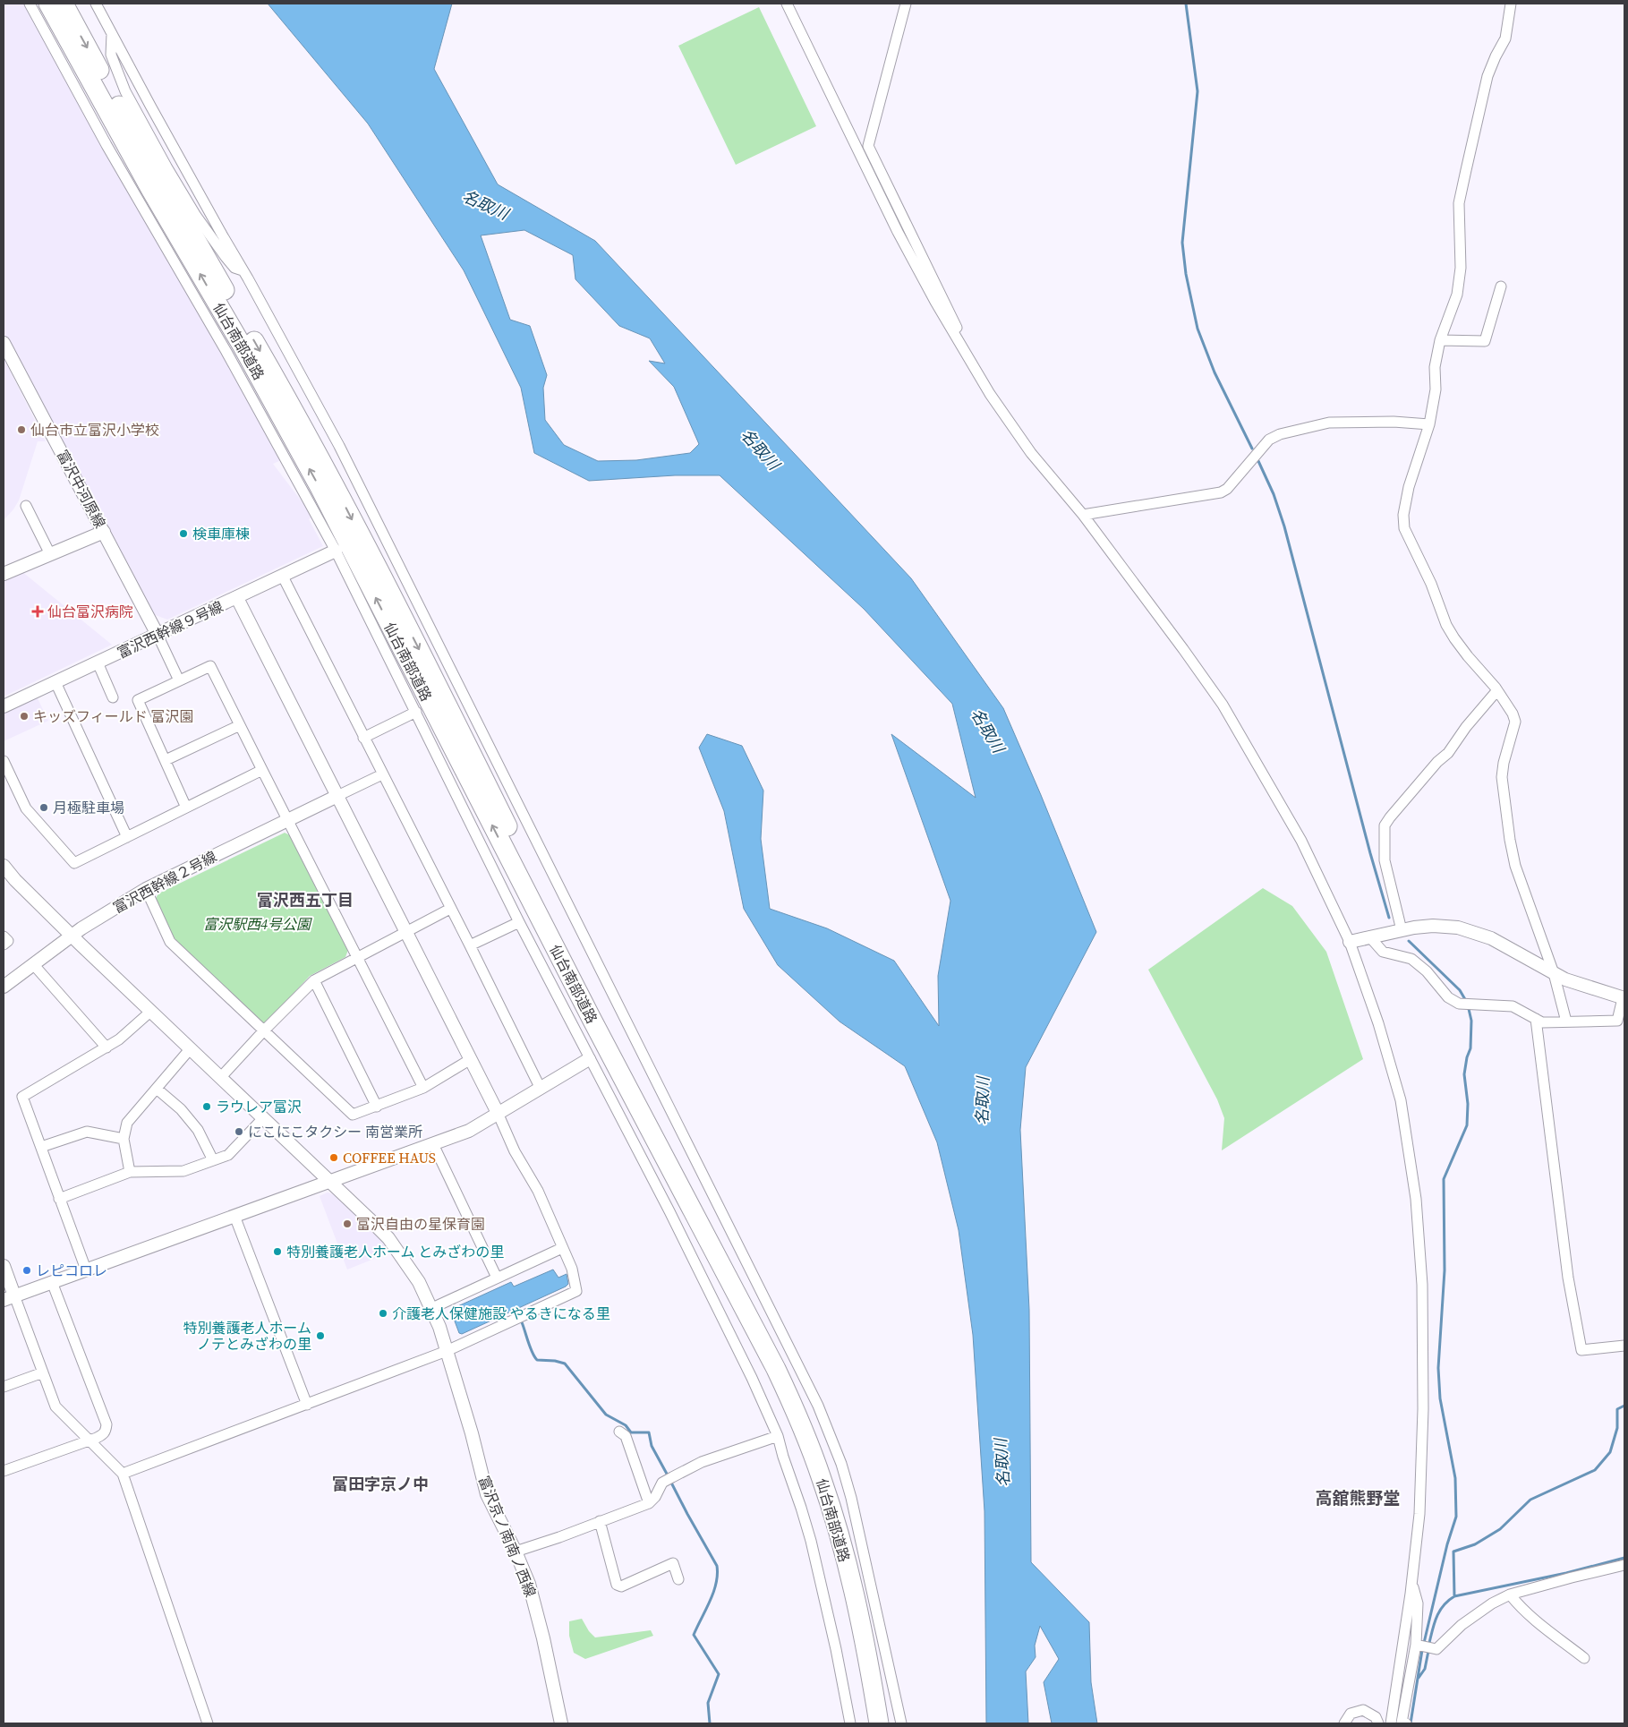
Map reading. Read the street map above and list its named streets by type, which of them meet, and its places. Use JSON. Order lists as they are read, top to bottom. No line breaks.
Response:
{"streets":{"highway":["仙台南部道路"],"street":["富沢中河原線","富沢西幹線９号線","富沢西幹線２号線","富沢京ノ南南ノ西線"]},"crossings":[["富沢中河原線","富沢西幹線９号線"],["富沢西幹線２号線","富沢京ノ南南ノ西線"]],"districts":["富沢西五丁目","富田字京ノ中","高舘熊野堂"],"water":["名取川"],"parks":["富沢駅西4号公園"],"places":{"other":["仙台市立富沢小学校","検車庫棟","キッズフィールド 富沢園","月極駐車場","ラウレア富沢","にこにこタクシー 南営業所","COFFEE HAUS","富沢自由の星保育園","特別養護老人ホーム とみざわの里","レピコロレ","介護老人保健施設 やるきになる里","特別養護老人ホーム ノテとみざわの里"],"health":["仙台富沢病院"]}}
